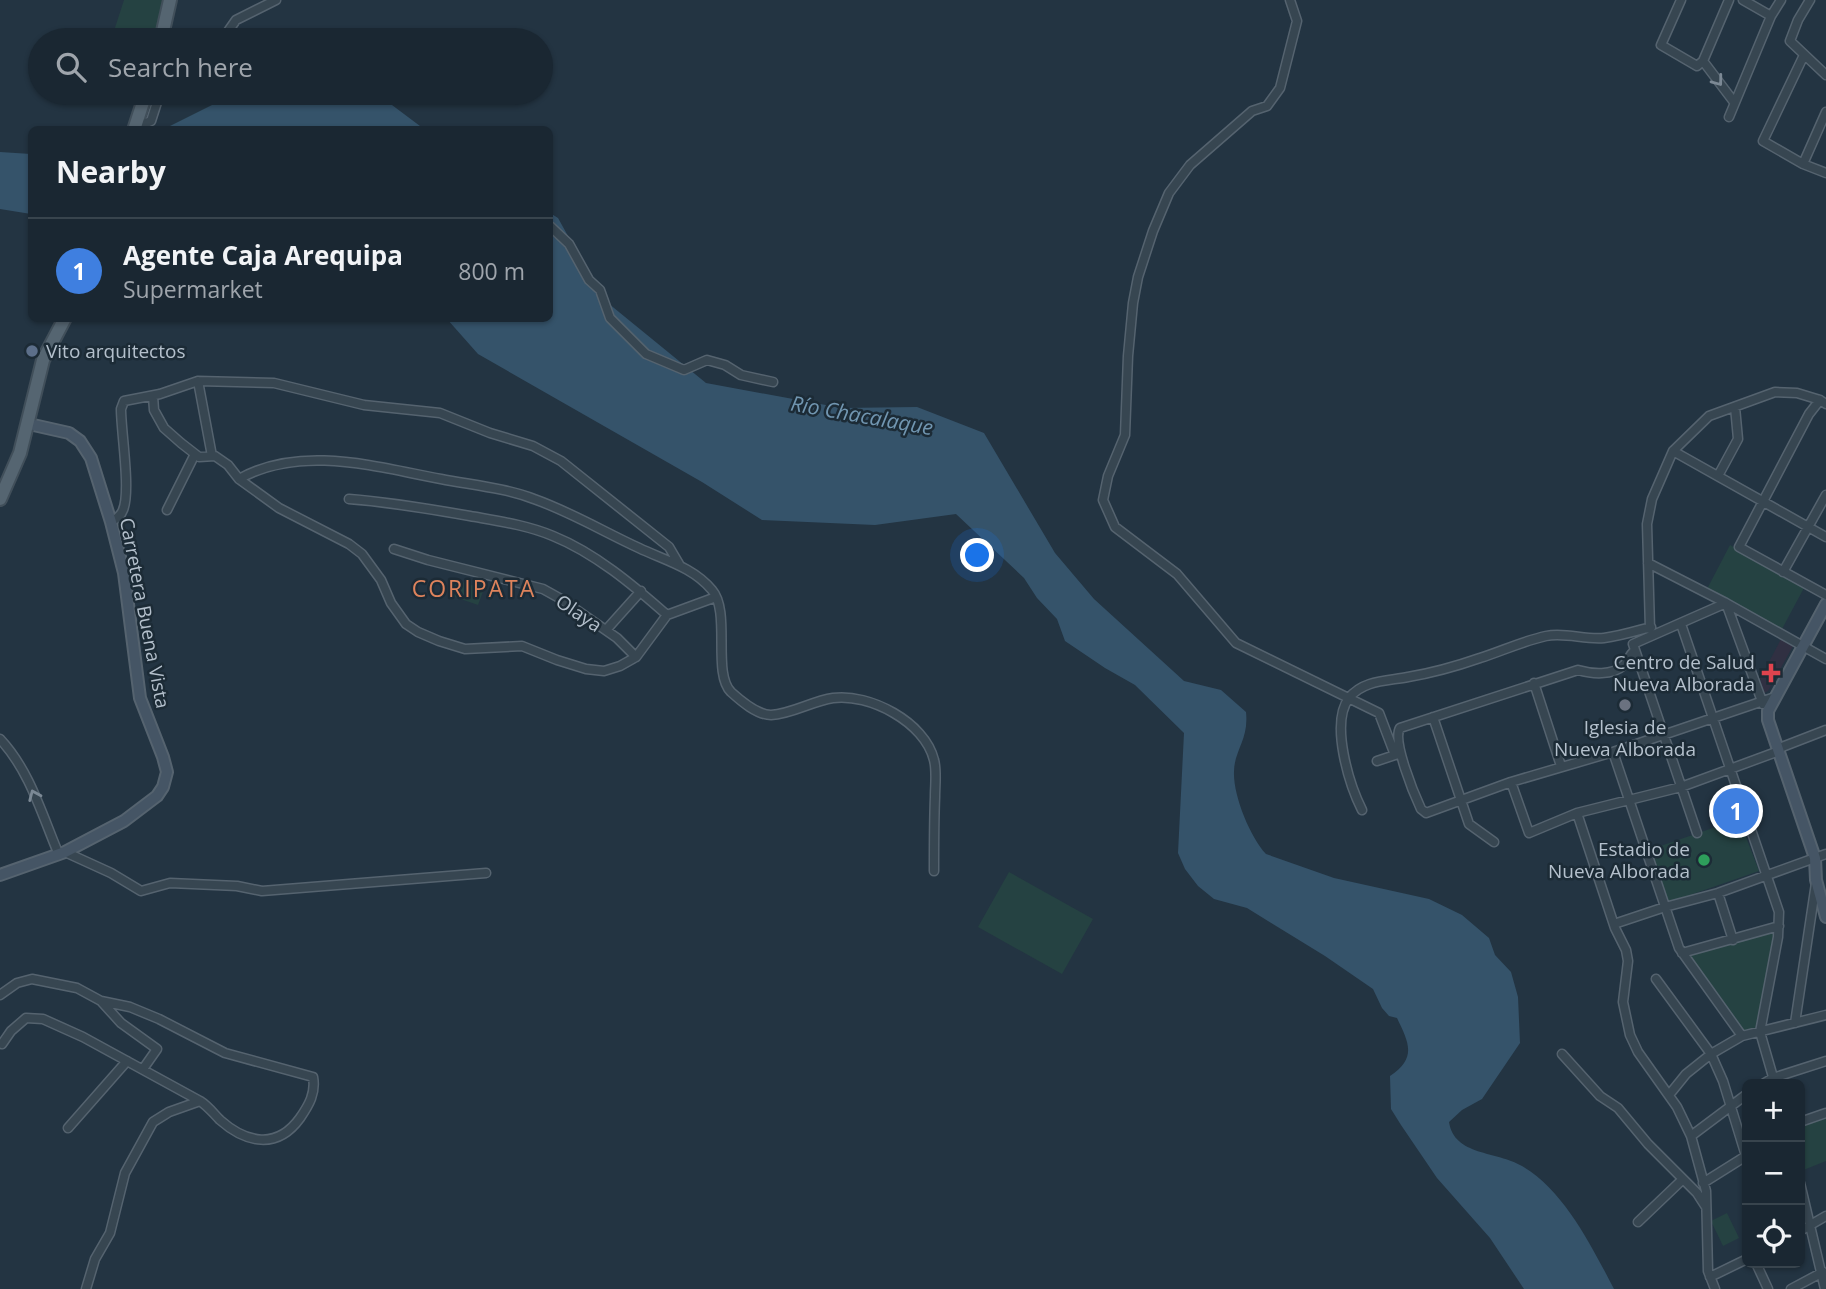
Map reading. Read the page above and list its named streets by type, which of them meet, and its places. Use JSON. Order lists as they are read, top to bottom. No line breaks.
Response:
{"streets":{"main road":["Carretera Buena Vista"],"street":["Olaya"]},"districts":["CORIPATA"],"water":["Río Chacalaque"],"places":{"other":["Vito arquitectos","Iglesia de Nueva Alborada","Estadio de Nueva Alborada"],"health":["Centro de Salud Nueva Alborada"]},"page":{"search":"Search here","heading":"Nearby","list":[{"mark":"1","name":"Agente Caja Arequipa","note":"Supermarket","value":"800 m"}],"pins":"1","map_buttons":["+","−"]}}
